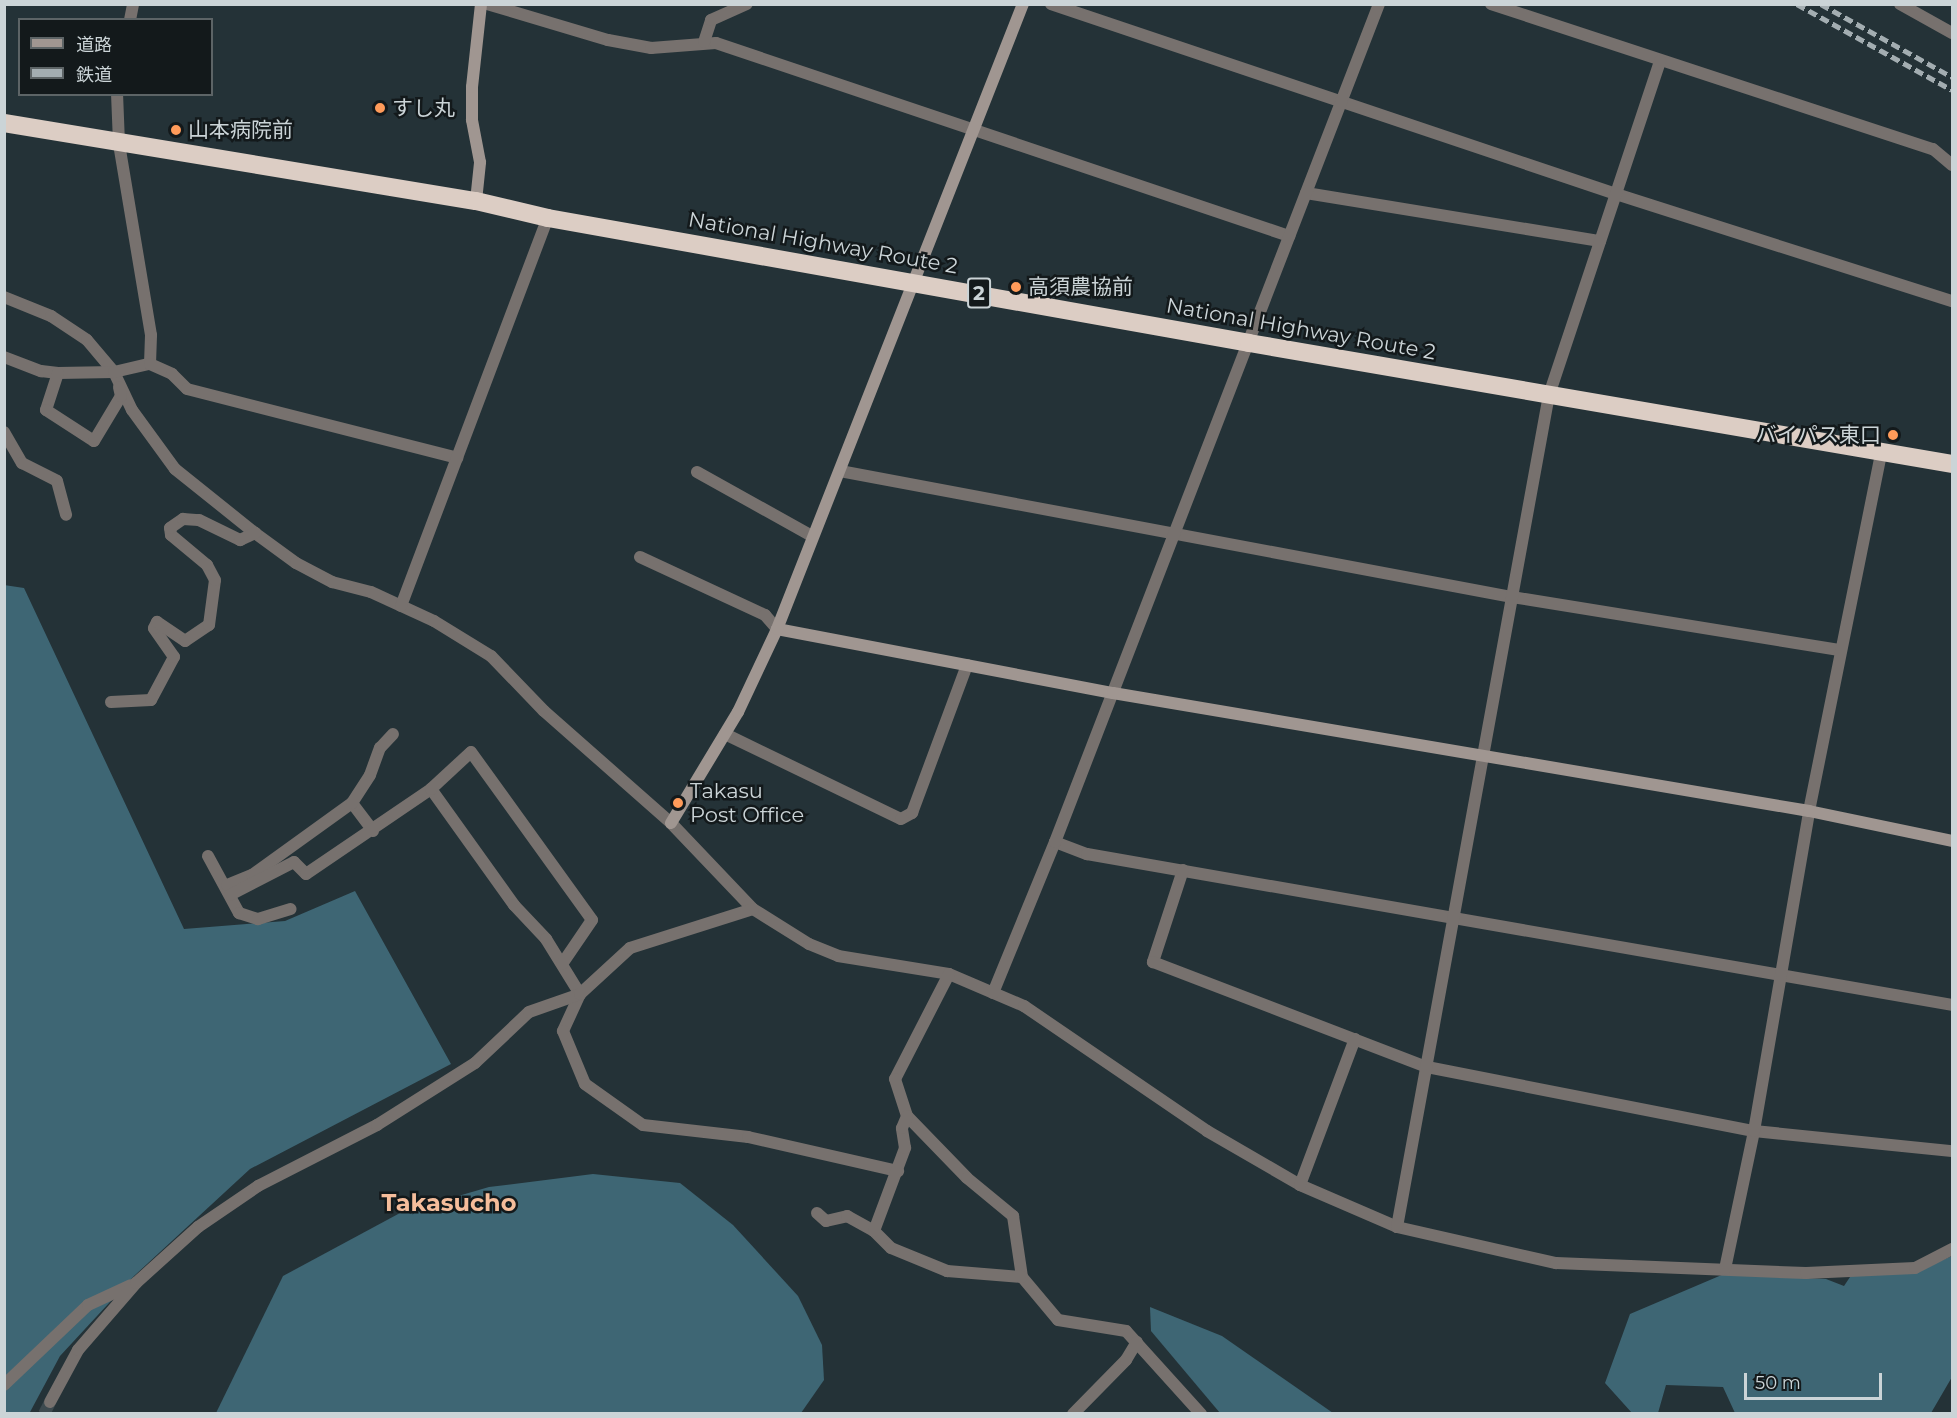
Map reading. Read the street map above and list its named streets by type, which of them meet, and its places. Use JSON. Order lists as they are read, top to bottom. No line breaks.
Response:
{"streets":{"highway":["National Highway Route 2","2"]},"districts":["Takasucho"],"places":["すし丸","山本病院前","高須農協前","バイパス東口","Takasu Post Office"],"legend":["道路","鉄道"],"scale_bar":"50 m"}
